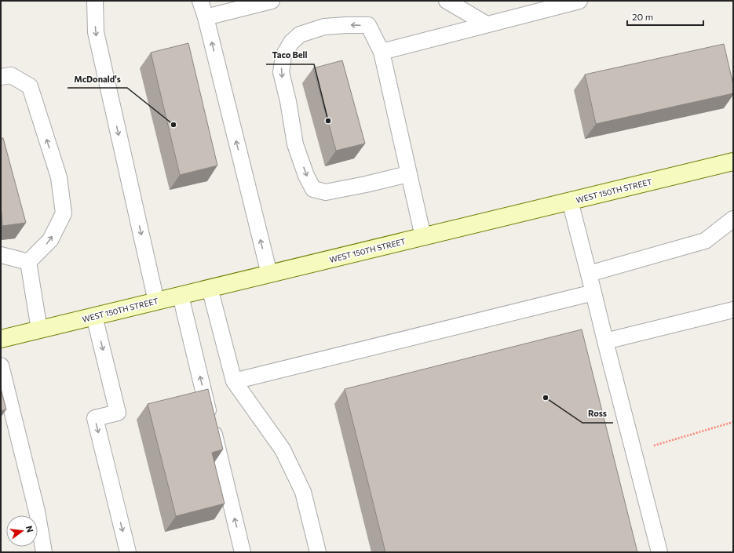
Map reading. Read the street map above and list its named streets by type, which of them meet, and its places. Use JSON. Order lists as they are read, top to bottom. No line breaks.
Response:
{"streets":{"main road":["WEST 150TH STREET"]},"places":["Taco Bell","McDonald's","Ross"],"scale_bar":"20 m","north":"right"}
